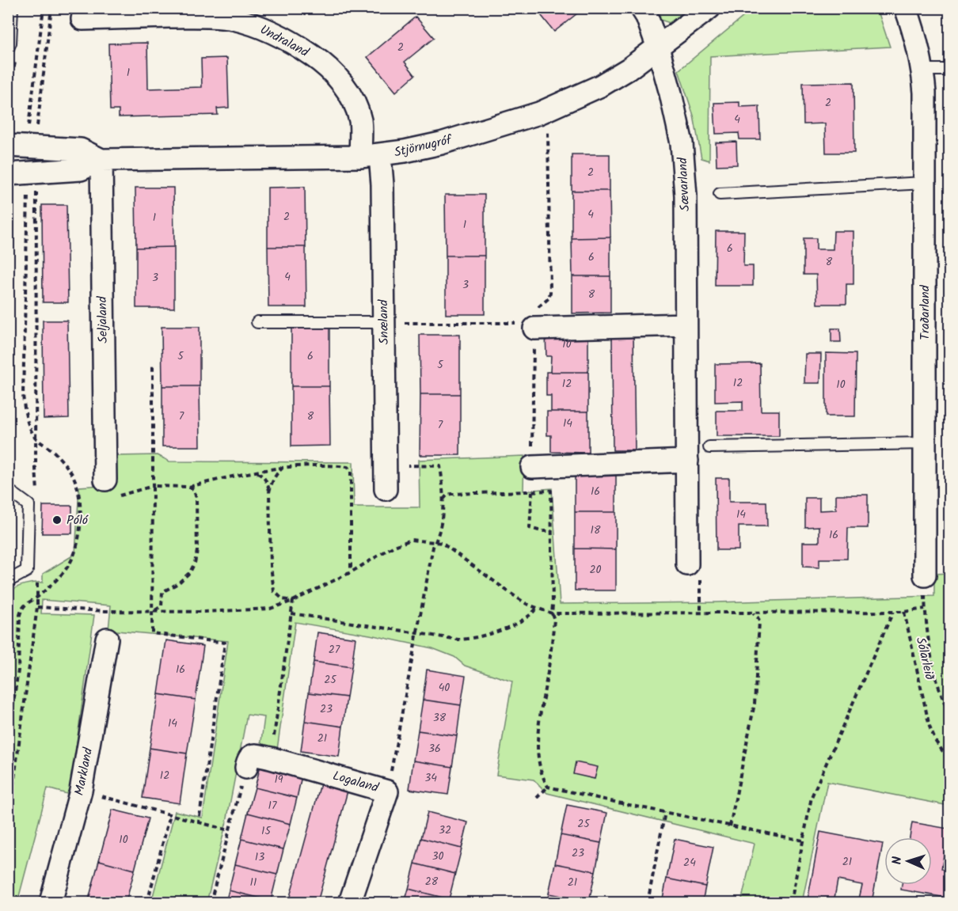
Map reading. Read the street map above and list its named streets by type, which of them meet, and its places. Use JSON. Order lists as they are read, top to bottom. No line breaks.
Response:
{"streets":{"street":["Undraland","Stjörnugróf","Sævarland","Traðarland","Seljaland","Snæland","Markland","Logaland"],"path":["Sólarleið"]},"crossings":[["Undraland","Stjörnugróf"],["Undraland","Snæland"],["Stjörnugróf","Sævarland"],["Stjörnugróf","Seljaland"],["Stjörnugróf","Snæland"],["Traðarland","Sólarleið"]],"places":["Póló"],"house_numbers":["2","1","2","4","2","4","2","1","1","6","6","8","4","3","3","8","10","5","6","5","12","12","10","7","8","14","7","16","14","18","16","20","27","16","25","40","23","38","14","21","36","12","34","19","17","25","32","15","10","23","30","13","21","24","28","11","21"],"north":"left"}
